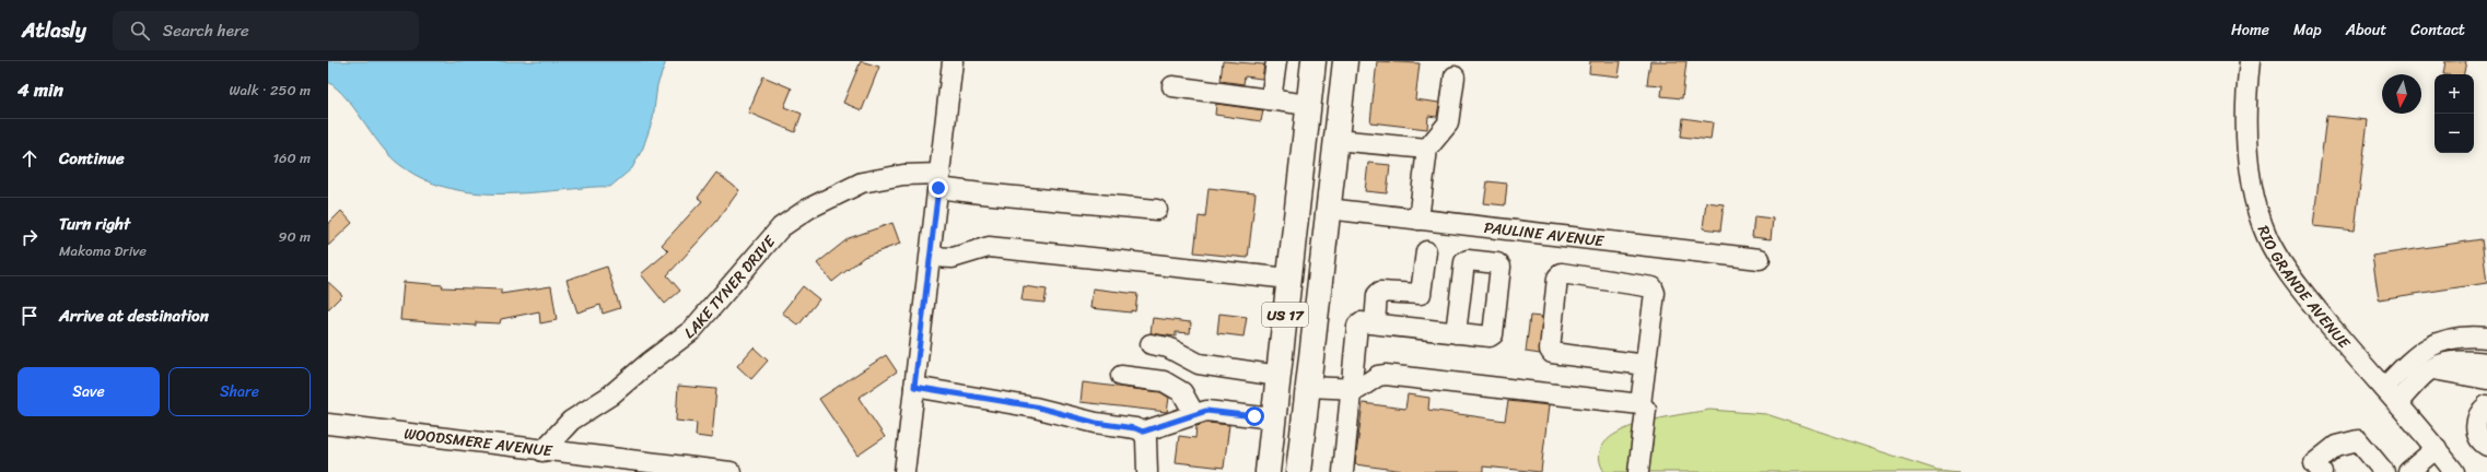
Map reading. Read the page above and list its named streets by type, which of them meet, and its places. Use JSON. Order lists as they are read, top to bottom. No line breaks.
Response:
{"streets":{"main road":["US 17"],"street":["PAULINE AVENUE","RIO GRANDE AVENUE","LAKE TYNER DRIVE","WOODSMERE AVENUE"]},"crossings":[["PAULINE AVENUE","US 17"],["LAKE TYNER DRIVE","WOODSMERE AVENUE"]],"north":"bottom","page":{"header":"Atlasly","search":"Search here","nav":["Home","Map","About","Contact"],"heading":["4 min","Walk · 250 m"],"map_buttons":["+","−"],"list":[["Continue","160 m"],["Turn right","Makoma Drive","90 m"],"Arrive at destination"],"buttons":["Save","Share"]}}
